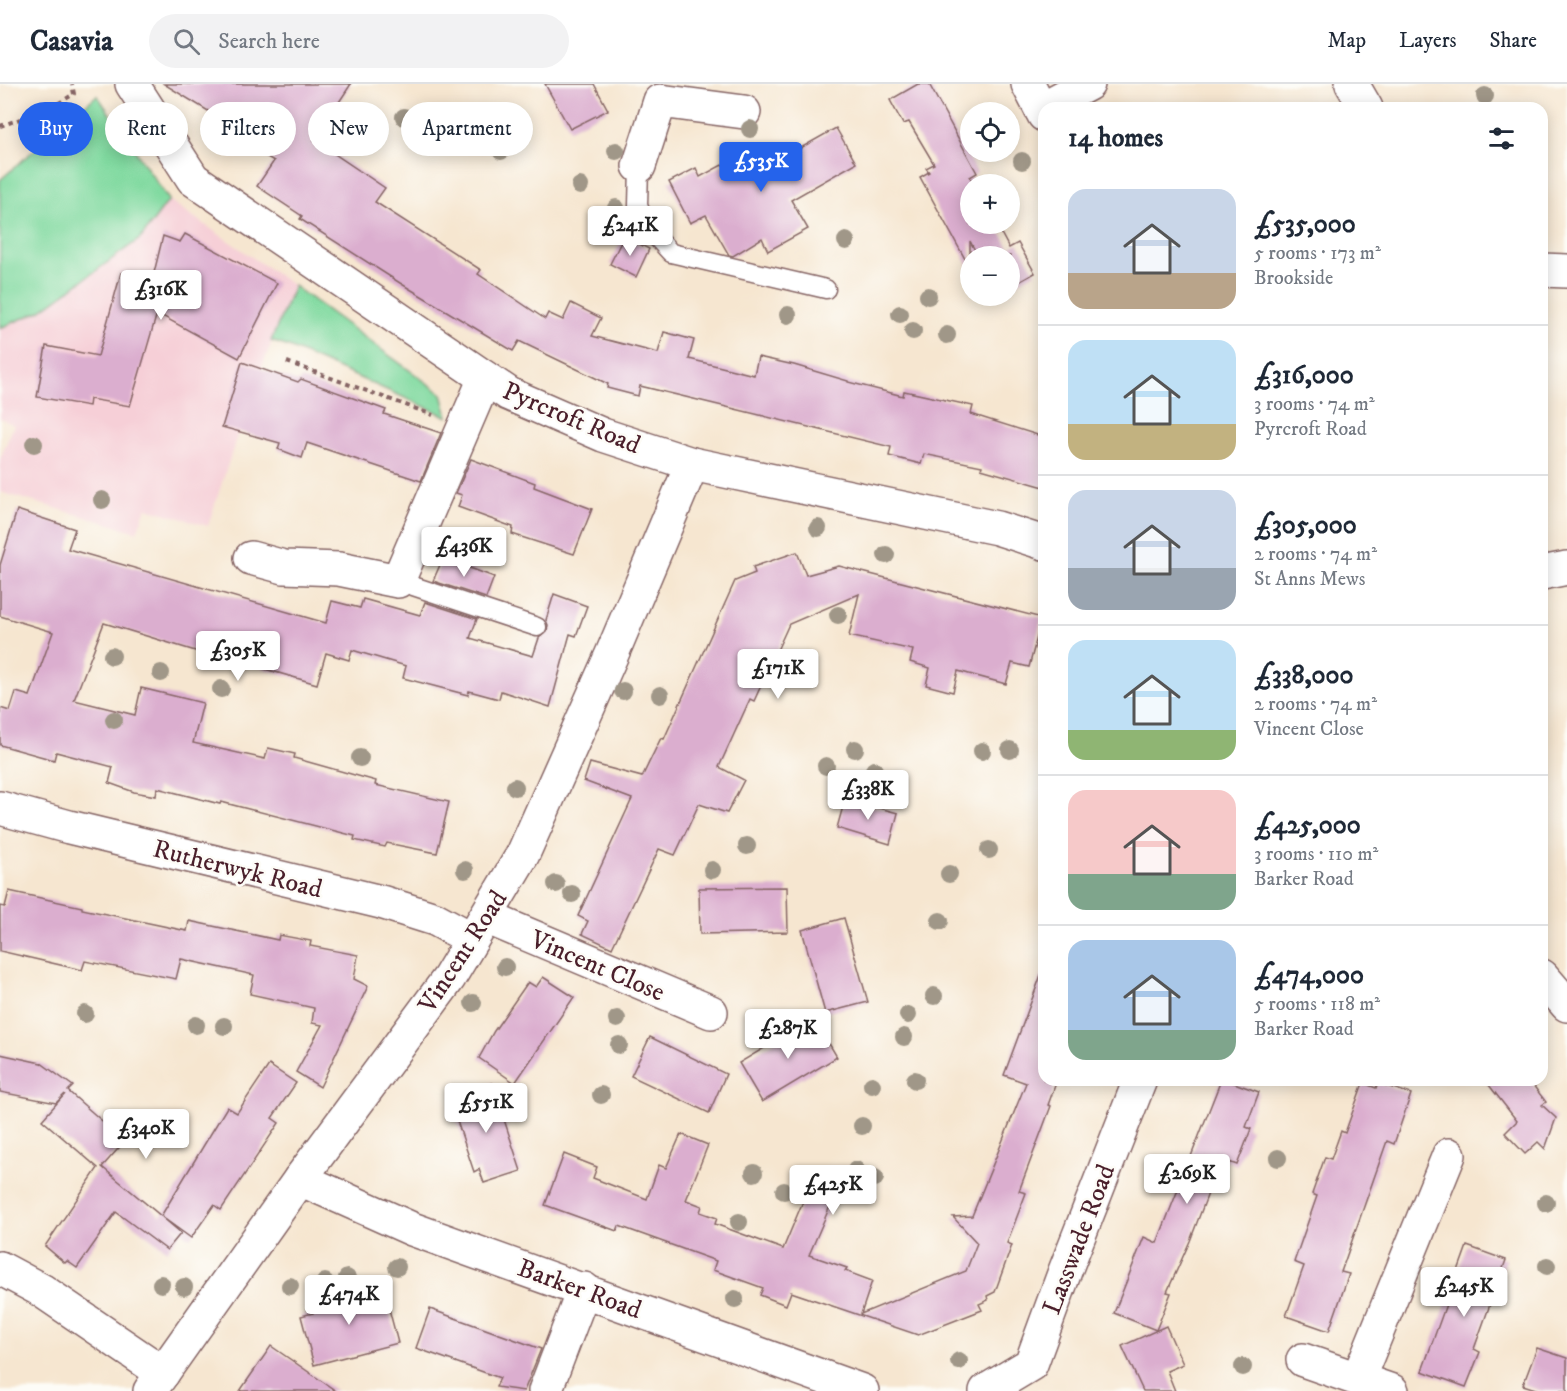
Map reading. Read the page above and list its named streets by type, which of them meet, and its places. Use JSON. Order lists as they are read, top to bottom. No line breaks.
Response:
{"streets":{"street":["Pyrcroft Road","Rutherwyk Road","Vincent Road","Vincent Close","Lasswade Road","Barker Road"]},"crossings":[["Pyrcroft Road","Vincent Road"],["Rutherwyk Road","Vincent Road"],["Rutherwyk Road","Vincent Close"],["Vincent Road","Vincent Close"],["Vincent Road","Barker Road"]],"page":{"header":"Casavia","search":"Search here","nav":["Map","Layers","Share"],"map_buttons":["+","−"],"chip":["Buy","Rent","Filters","New","Apartment"],"heading":"14 homes","price":["£535K","£241K","£316K","£436K","£305K","£171K","£338K","£287K","£551K","£340K","£269K","£425K","£245K","£474K"],"list":[{"name":"£535,000","note":"5 rooms · 173 m² · Brookside"},{"name":"£316,000","note":"3 rooms · 74 m² · Pyrcroft Road"},{"name":"£305,000","note":"2 rooms · 74 m² · St Anns Mews"},{"name":"£338,000","note":"2 rooms · 74 m² · Vincent Close"},{"name":"£425,000","note":"3 rooms · 110 m² · Barker Road"},{"name":"£474,000","note":"5 rooms · 118 m² · Barker Road"}]}}
